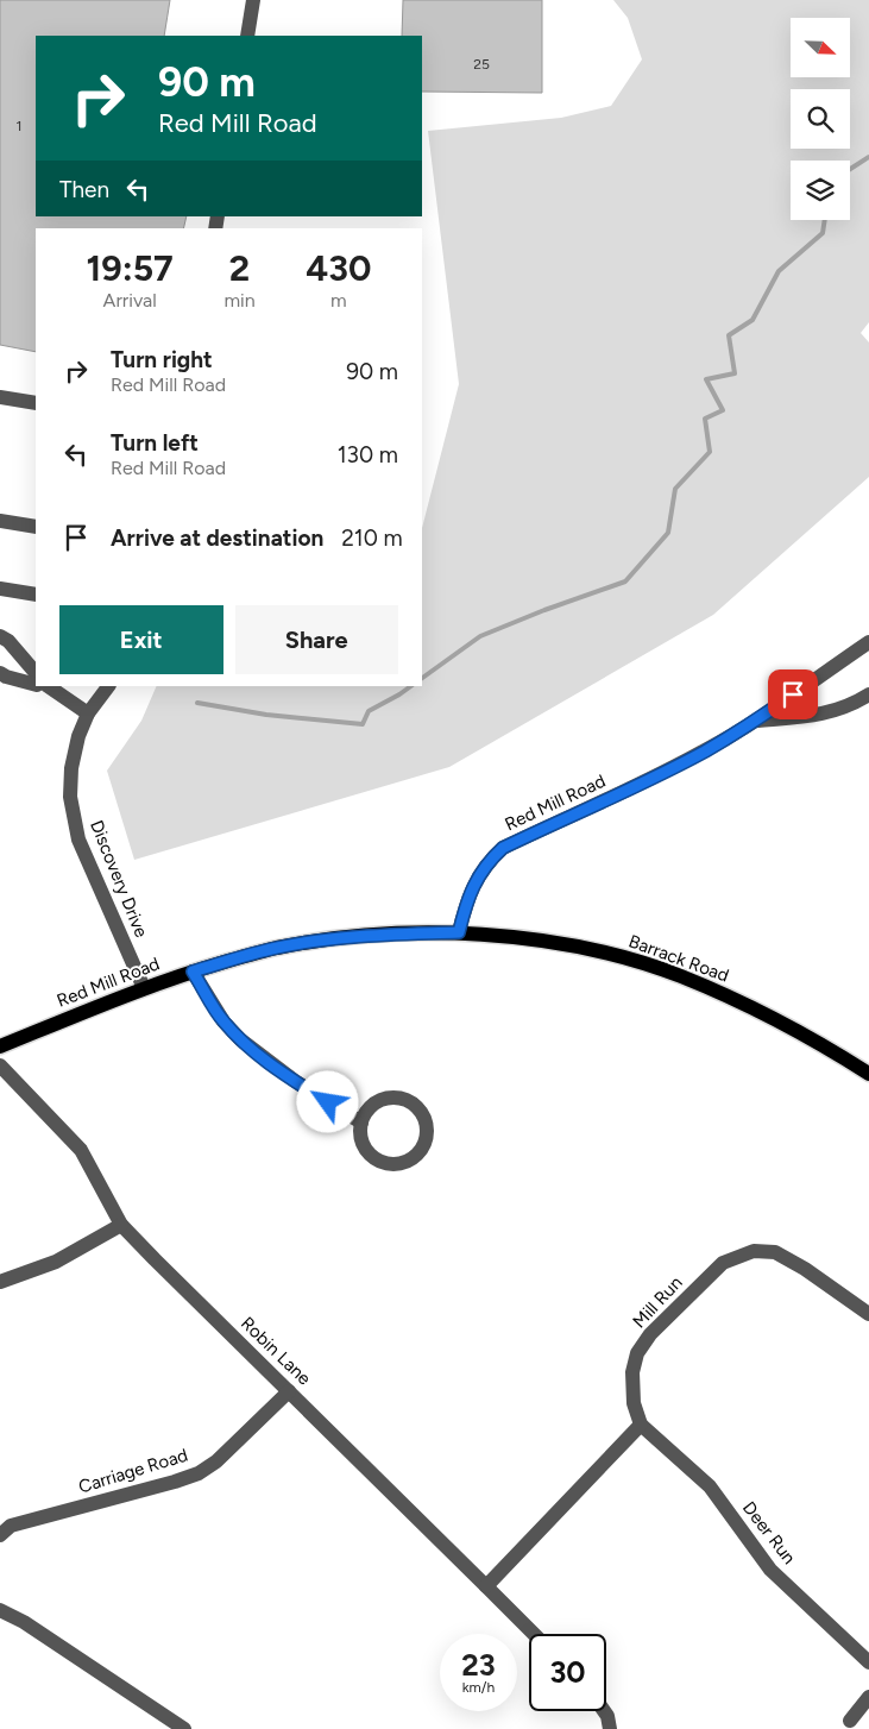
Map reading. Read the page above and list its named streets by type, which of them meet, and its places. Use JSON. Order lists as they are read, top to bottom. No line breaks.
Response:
{"streets":{"main road":["Red Mill Road","Barrack Road"],"street":["Discovery Drive","Mill Run","Robin Lane","Carriage Road","Deer Run"]},"crossings":[["Red Mill Road","Discovery Drive"],["Red Mill Road","Barrack Road"],["Mill Run","Deer Run"],["Robin Lane","Carriage Road"]],"house_numbers":["25","1"],"north":"bottom right","page":{"turn":["90 m","Red Mill Road"],"then":"Then","eta":["19:57","Arrival","2","min","430","m"],"list":[{"name":"Turn right","note":"Red Mill Road","value":"90 m"},{"name":"Turn left","note":"Red Mill Road","value":"130 m"},{"name":"Arrive at destination","value":"210 m"}],"buttons":["Exit","Share"],"speed":"23 km/h","limit":"30"}}
